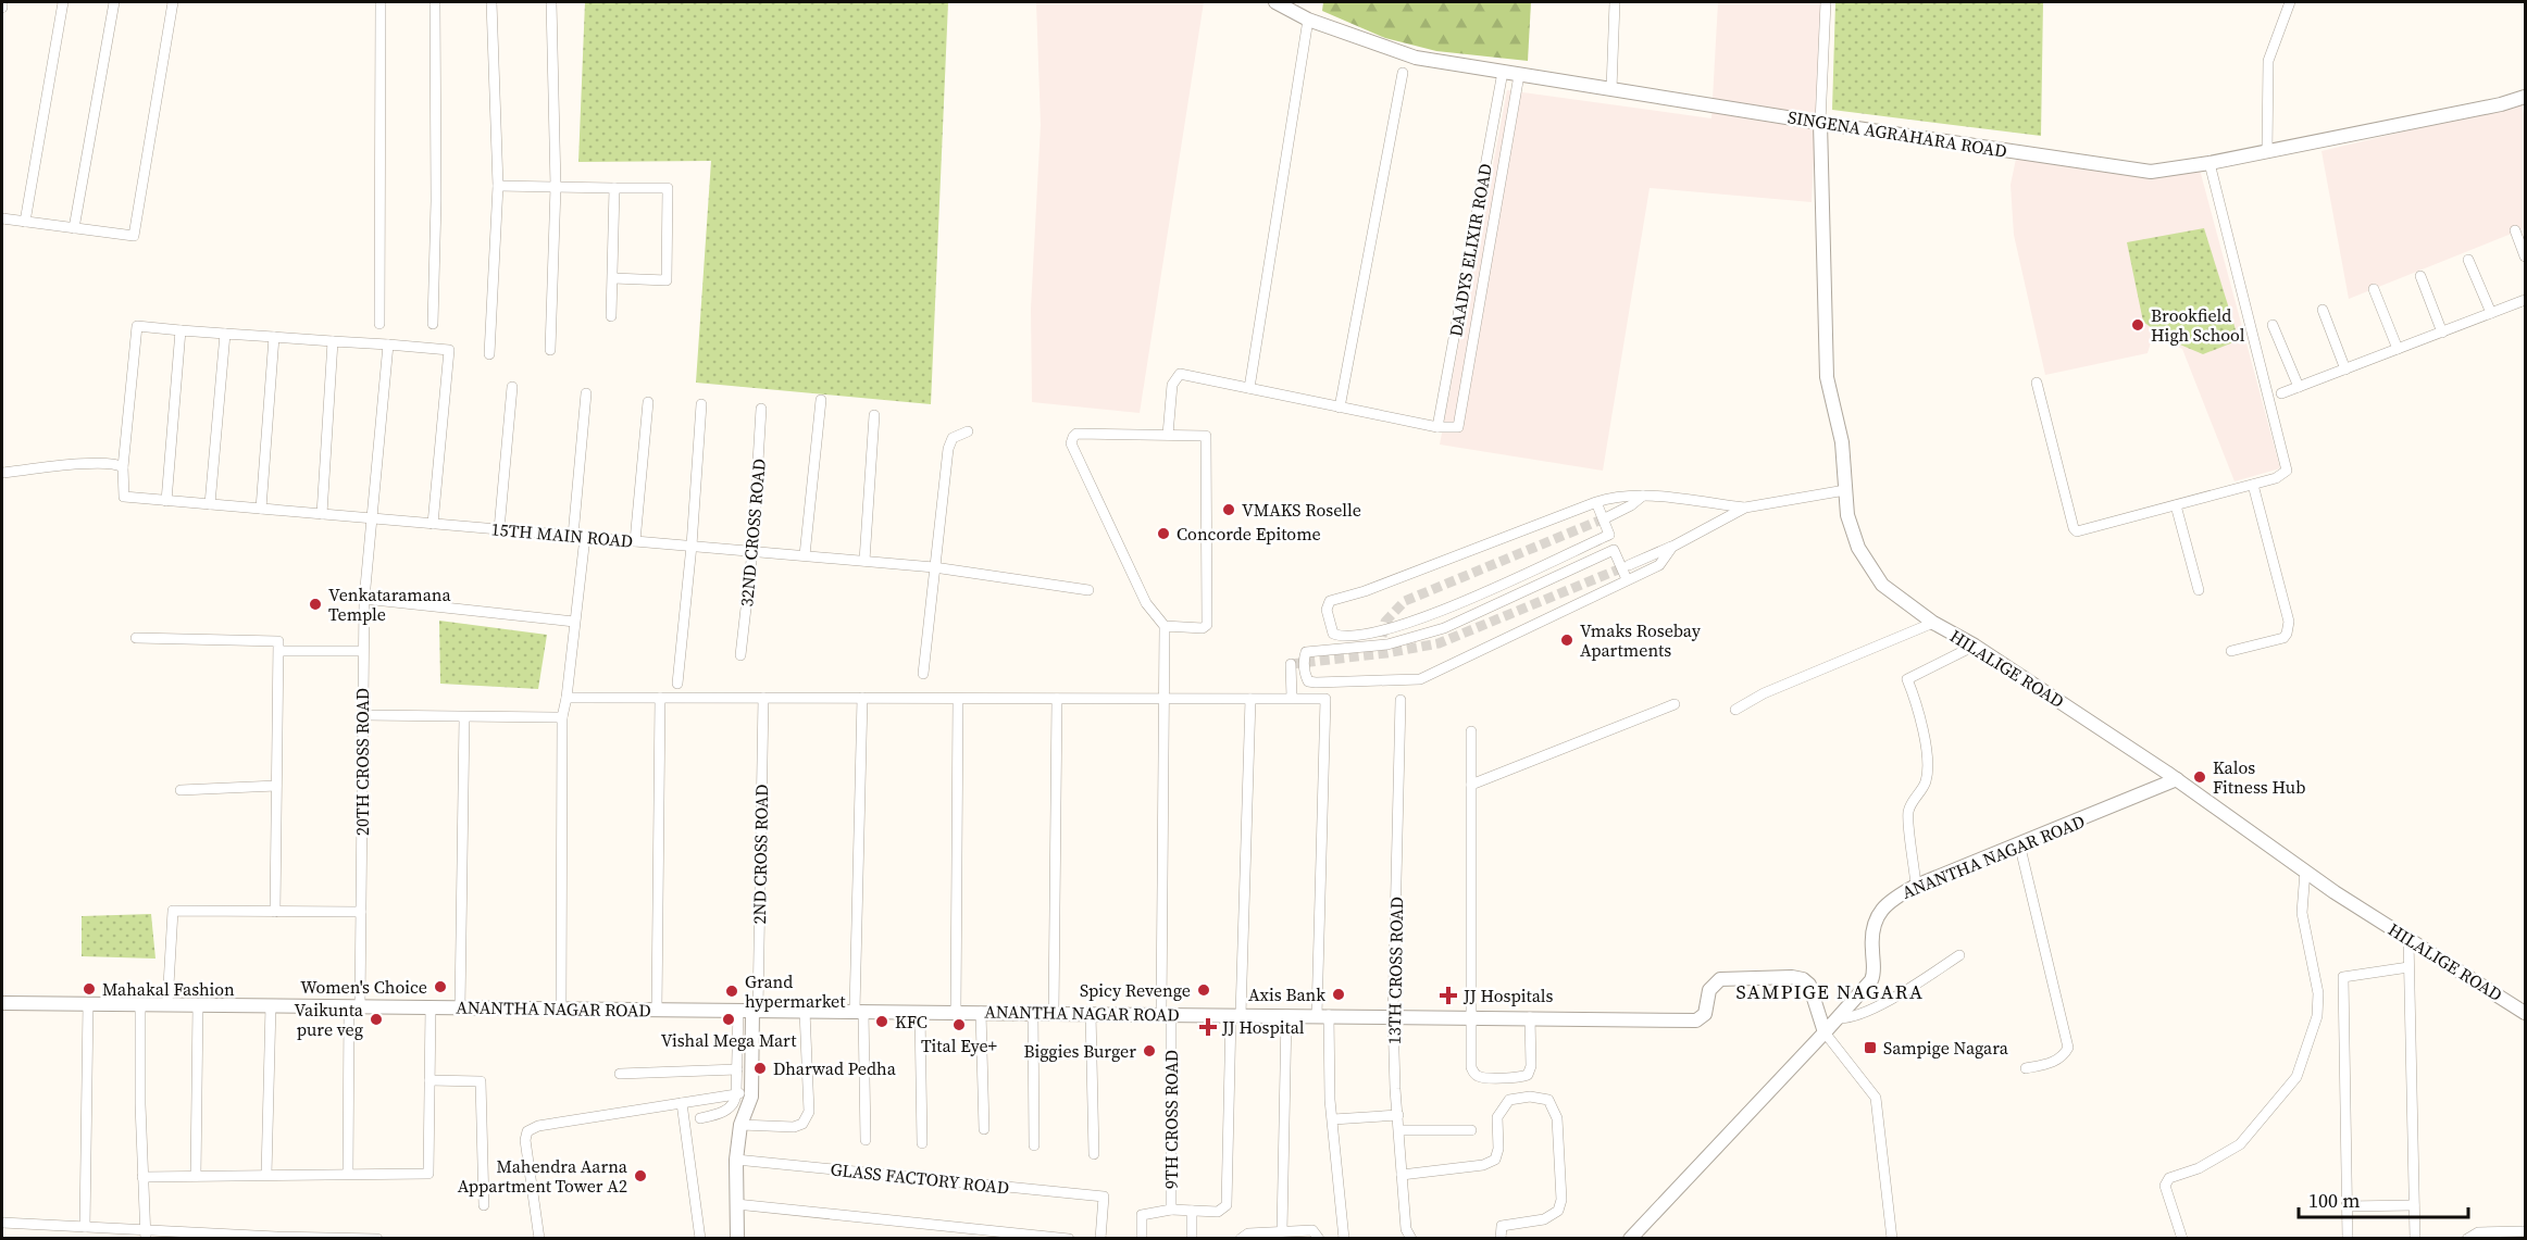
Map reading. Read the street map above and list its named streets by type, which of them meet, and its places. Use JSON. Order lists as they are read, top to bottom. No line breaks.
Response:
{"streets":{"street":["SINGENA AGRAHARA ROAD","DAADYS ELIXIR ROAD","32ND CROSS ROAD","15TH MAIN ROAD","HILALIGE ROAD","20TH CROSS ROAD","2ND CROSS ROAD","ANANTHA NAGAR ROAD","13TH CROSS ROAD","9TH CROSS ROAD","GLASS FACTORY ROAD"]},"crossings":[["SINGENA AGRAHARA ROAD","DAADYS ELIXIR ROAD"],["SINGENA AGRAHARA ROAD","HILALIGE ROAD"],["32ND CROSS ROAD","15TH MAIN ROAD"],["15TH MAIN ROAD","20TH CROSS ROAD"],["HILALIGE ROAD","ANANTHA NAGAR ROAD"],["20TH CROSS ROAD","ANANTHA NAGAR ROAD"],["2ND CROSS ROAD","ANANTHA NAGAR ROAD"],["ANANTHA NAGAR ROAD","13TH CROSS ROAD"],["ANANTHA NAGAR ROAD","9TH CROSS ROAD"]],"districts":["SAMPIGE NAGARA"],"places":{"other":["Brookfield High School","VMAKS Roselle","Concorde Epitome","Venkataramana Temple","Vmaks Rosebay Apartments","Kalos Fitness Hub","Women's Choice","Mahakal Fashion","Spicy Revenge","Grand hypermarket","Axis Bank","Vaikunta pure veg","Vishal Mega Mart","KFC","Tital Eye+","Biggies Burger","Dharwad Pedha","Mahendra Aarna Appartment Tower A2"],"health":["JJ Hospitals","JJ Hospital"],"transit":["Sampige Nagara"]},"scale_bar":"100 m"}
